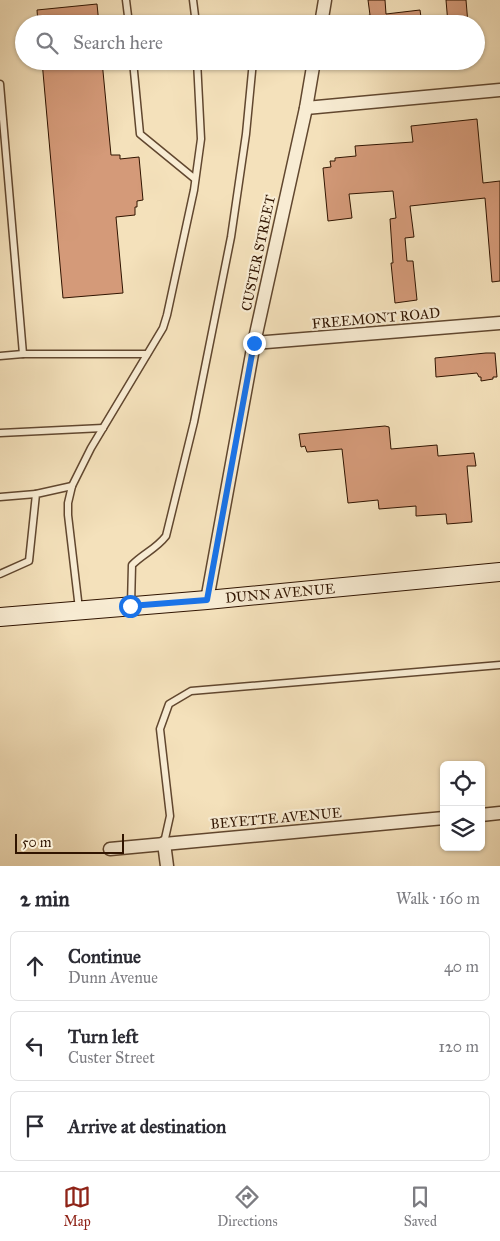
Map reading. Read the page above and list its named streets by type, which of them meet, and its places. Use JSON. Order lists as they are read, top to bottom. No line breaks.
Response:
{"streets":{"main road":["DUNN AVENUE"],"street":["CUSTER STREET","FREEMONT ROAD","BEYETTE AVENUE"]},"crossings":[["CUSTER STREET","FREEMONT ROAD"],["CUSTER STREET","DUNN AVENUE"]],"scale_bar":"50 m","page":{"search":"Search here","scale":"50 m","heading":["2 min","Walk · 160 m"],"list":[["Continue","Dunn Avenue","40 m"],["Turn left","Custer Street","120 m"],"Arrive at destination"],"nav":["Map","Directions","Saved"]}}
